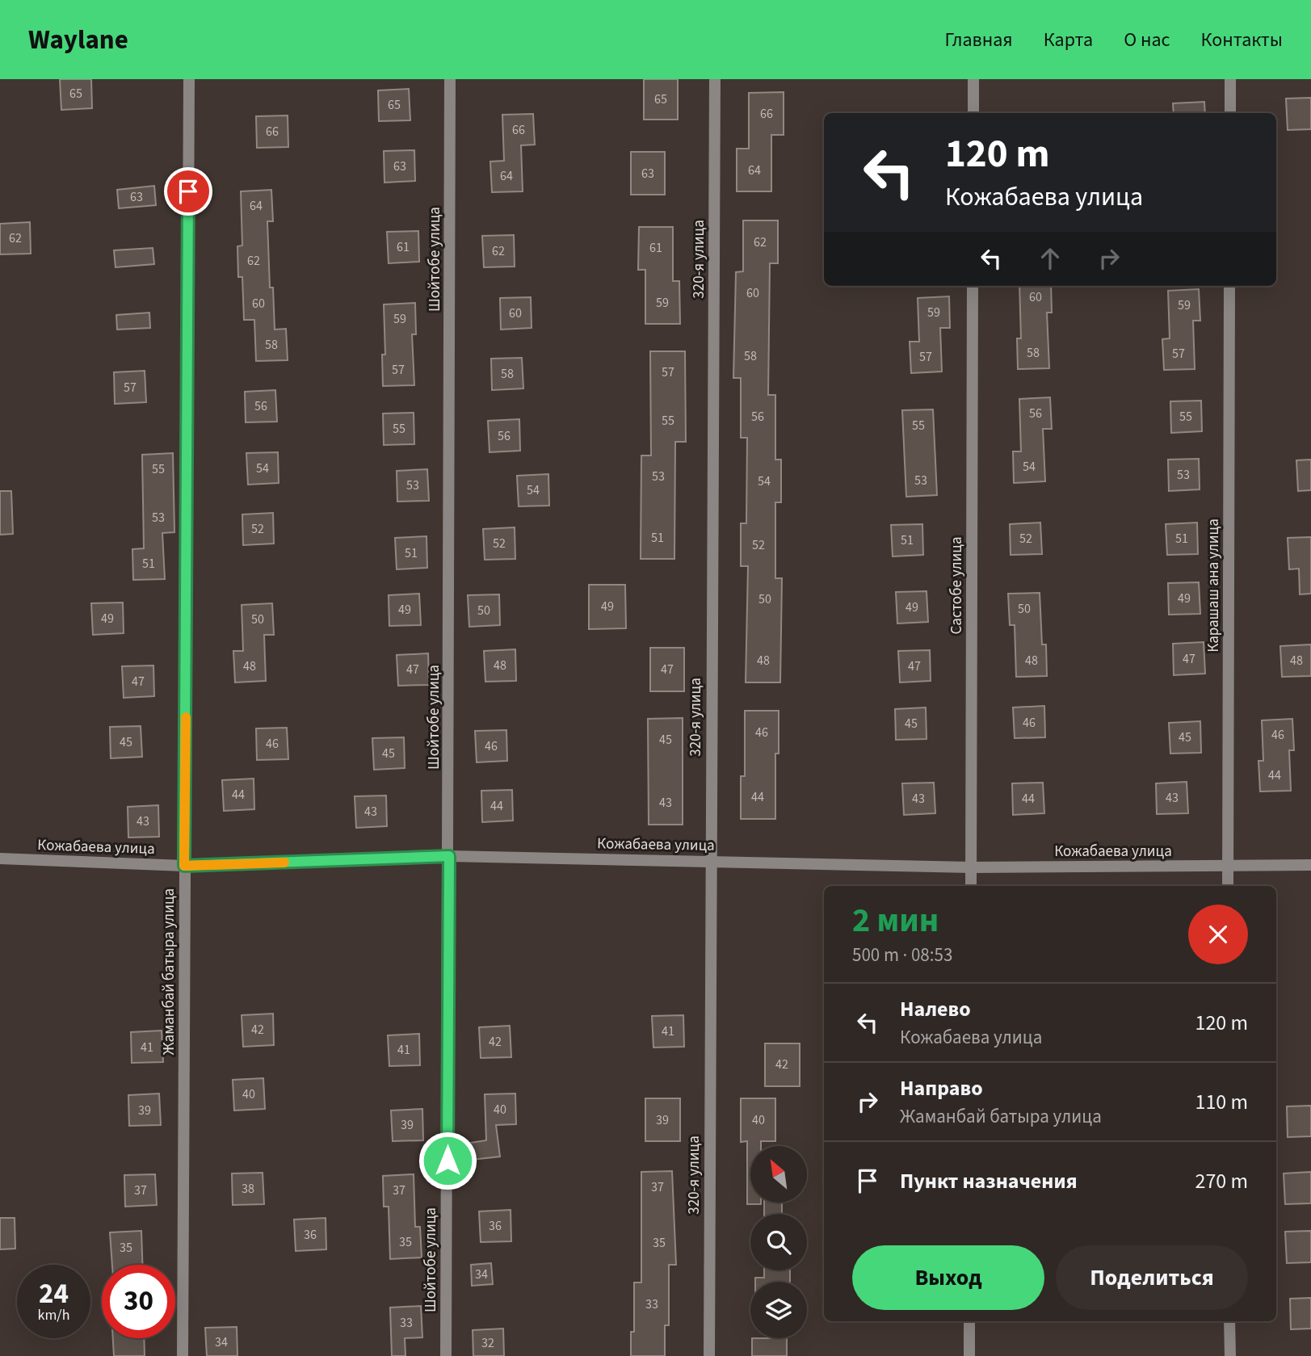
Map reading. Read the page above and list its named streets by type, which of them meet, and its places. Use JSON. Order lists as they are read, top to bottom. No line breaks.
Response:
{"streets":{"street":["Шойтобе улица","320-я улица","Састобе улица","Карашаш ана улица","Кожабаева улица","Жаманбай батыра улица"]},"crossings":[["Шойтобе улица","Кожабаева улица"],["320-я улица","Кожабаева улица"],["Састобе улица","Кожабаева улица"],["Карашаш ана улица","Кожабаева улица"],["Кожабаева улица","Жаманбай батыра улица"]],"house_numbers":["65","65","65","66","66","66","63","64","63","64","63","64","62","62","61","61","62","62","60","60","59","60","59","59","60","59","58","58","57","58","57","57","57","58","57","56","56","56","55","55","55","55","56","54","54","55","53","53","53","54","53","54","53","52","51","52","51","51","52","52","51","51","49","50","49","49","50","49","50","49","50","47","48","48","48","48","48","47","47","47","47","46","45","46","46","45","45","45","46","46","45","44","44","44","43","43","44","43","44","43","43","42","41","42","41","41","42","40","40","39","39","40","39","37","38","37","37","36","36","35","35","35","34","33","33","34","32"],"north":"top left","page":{"header":"Waylane","nav":["Главная","Карта","О нас","Контакты"],"turn":["120 m","Кожабаева улица"],"heading":["2 мин","500 m · 08:53"],"list":[{"name":"Налево","note":"Кожабаева улица","value":"120 m"},{"name":"Направо","note":"Жаманбай батыра улица","value":"110 m"},{"name":"Пункт назначения","value":"270 m"}],"buttons":["Выход","Поделиться"],"speed":"24 km/h","limit":"30"}}
